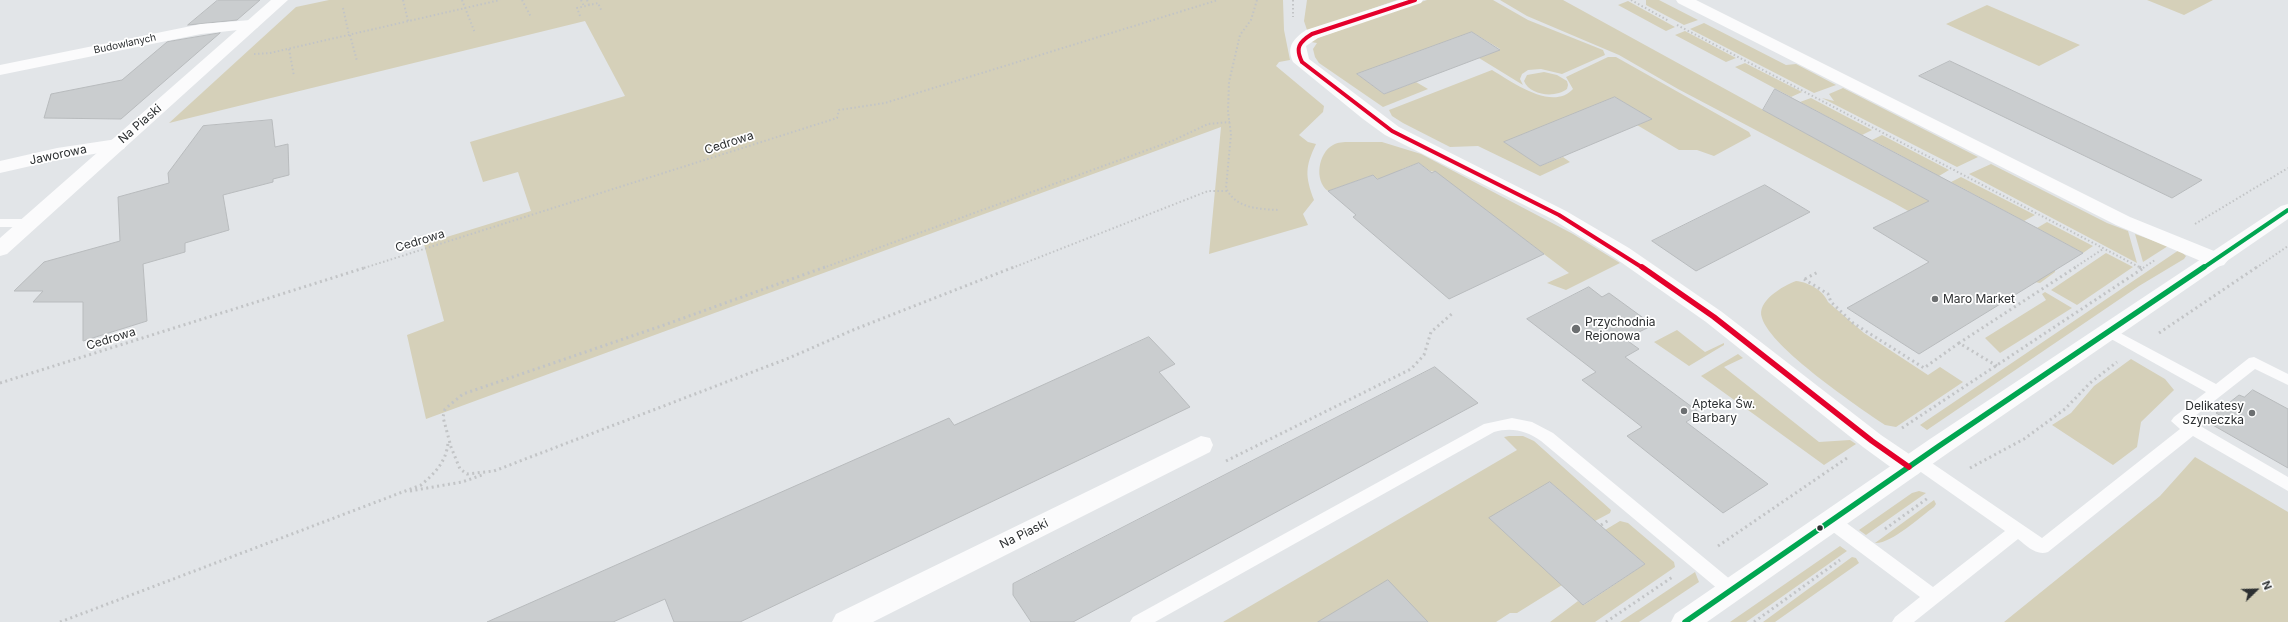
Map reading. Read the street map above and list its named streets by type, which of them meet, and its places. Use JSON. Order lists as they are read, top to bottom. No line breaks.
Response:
{"streets":{"street":["Budowlanych","Na Piaski","Jaworowa"],"path":["Cedrowa"]},"crossings":[["Budowlanych","Na Piaski"],["Na Piaski","Jaworowa"]],"places":["Maro Market","Przychodnia Rejonowa","Apteka Św. Barbary","Delikatesy Szyneczka"],"north":"top right"}
